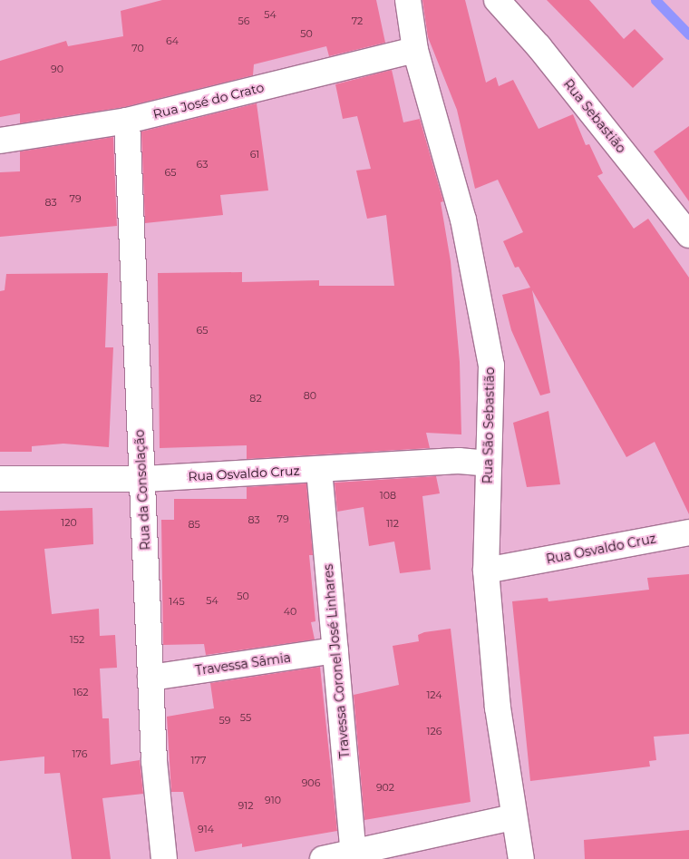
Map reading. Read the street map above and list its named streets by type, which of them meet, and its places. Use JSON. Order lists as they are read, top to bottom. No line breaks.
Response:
{"streets":{"street":["Rua José do Crato","Rua Sebastião","Rua São Sebastião","Rua Osvaldo Cruz","Rua da Consolação","Travessa Coronel José Linhares","Travessa Sâmia"]},"crossings":[["Rua José do Crato","Rua São Sebastião"],["Rua José do Crato","Rua da Consolação"],["Rua São Sebastião","Rua Osvaldo Cruz"],["Rua Osvaldo Cruz","Rua da Consolação"],["Rua Osvaldo Cruz","Travessa Coronel José Linhares"],["Rua da Consolação","Travessa Sâmia"],["Travessa Coronel José Linhares","Travessa Sâmia"]],"house_numbers":["54","56","72","50","64","70","90","61","63","65","79","83","65","80","82","108","79","83","120","112","85","50","54","145","40","152","162","124","55","59","126","176","177","906","902","910","912","914"]}
